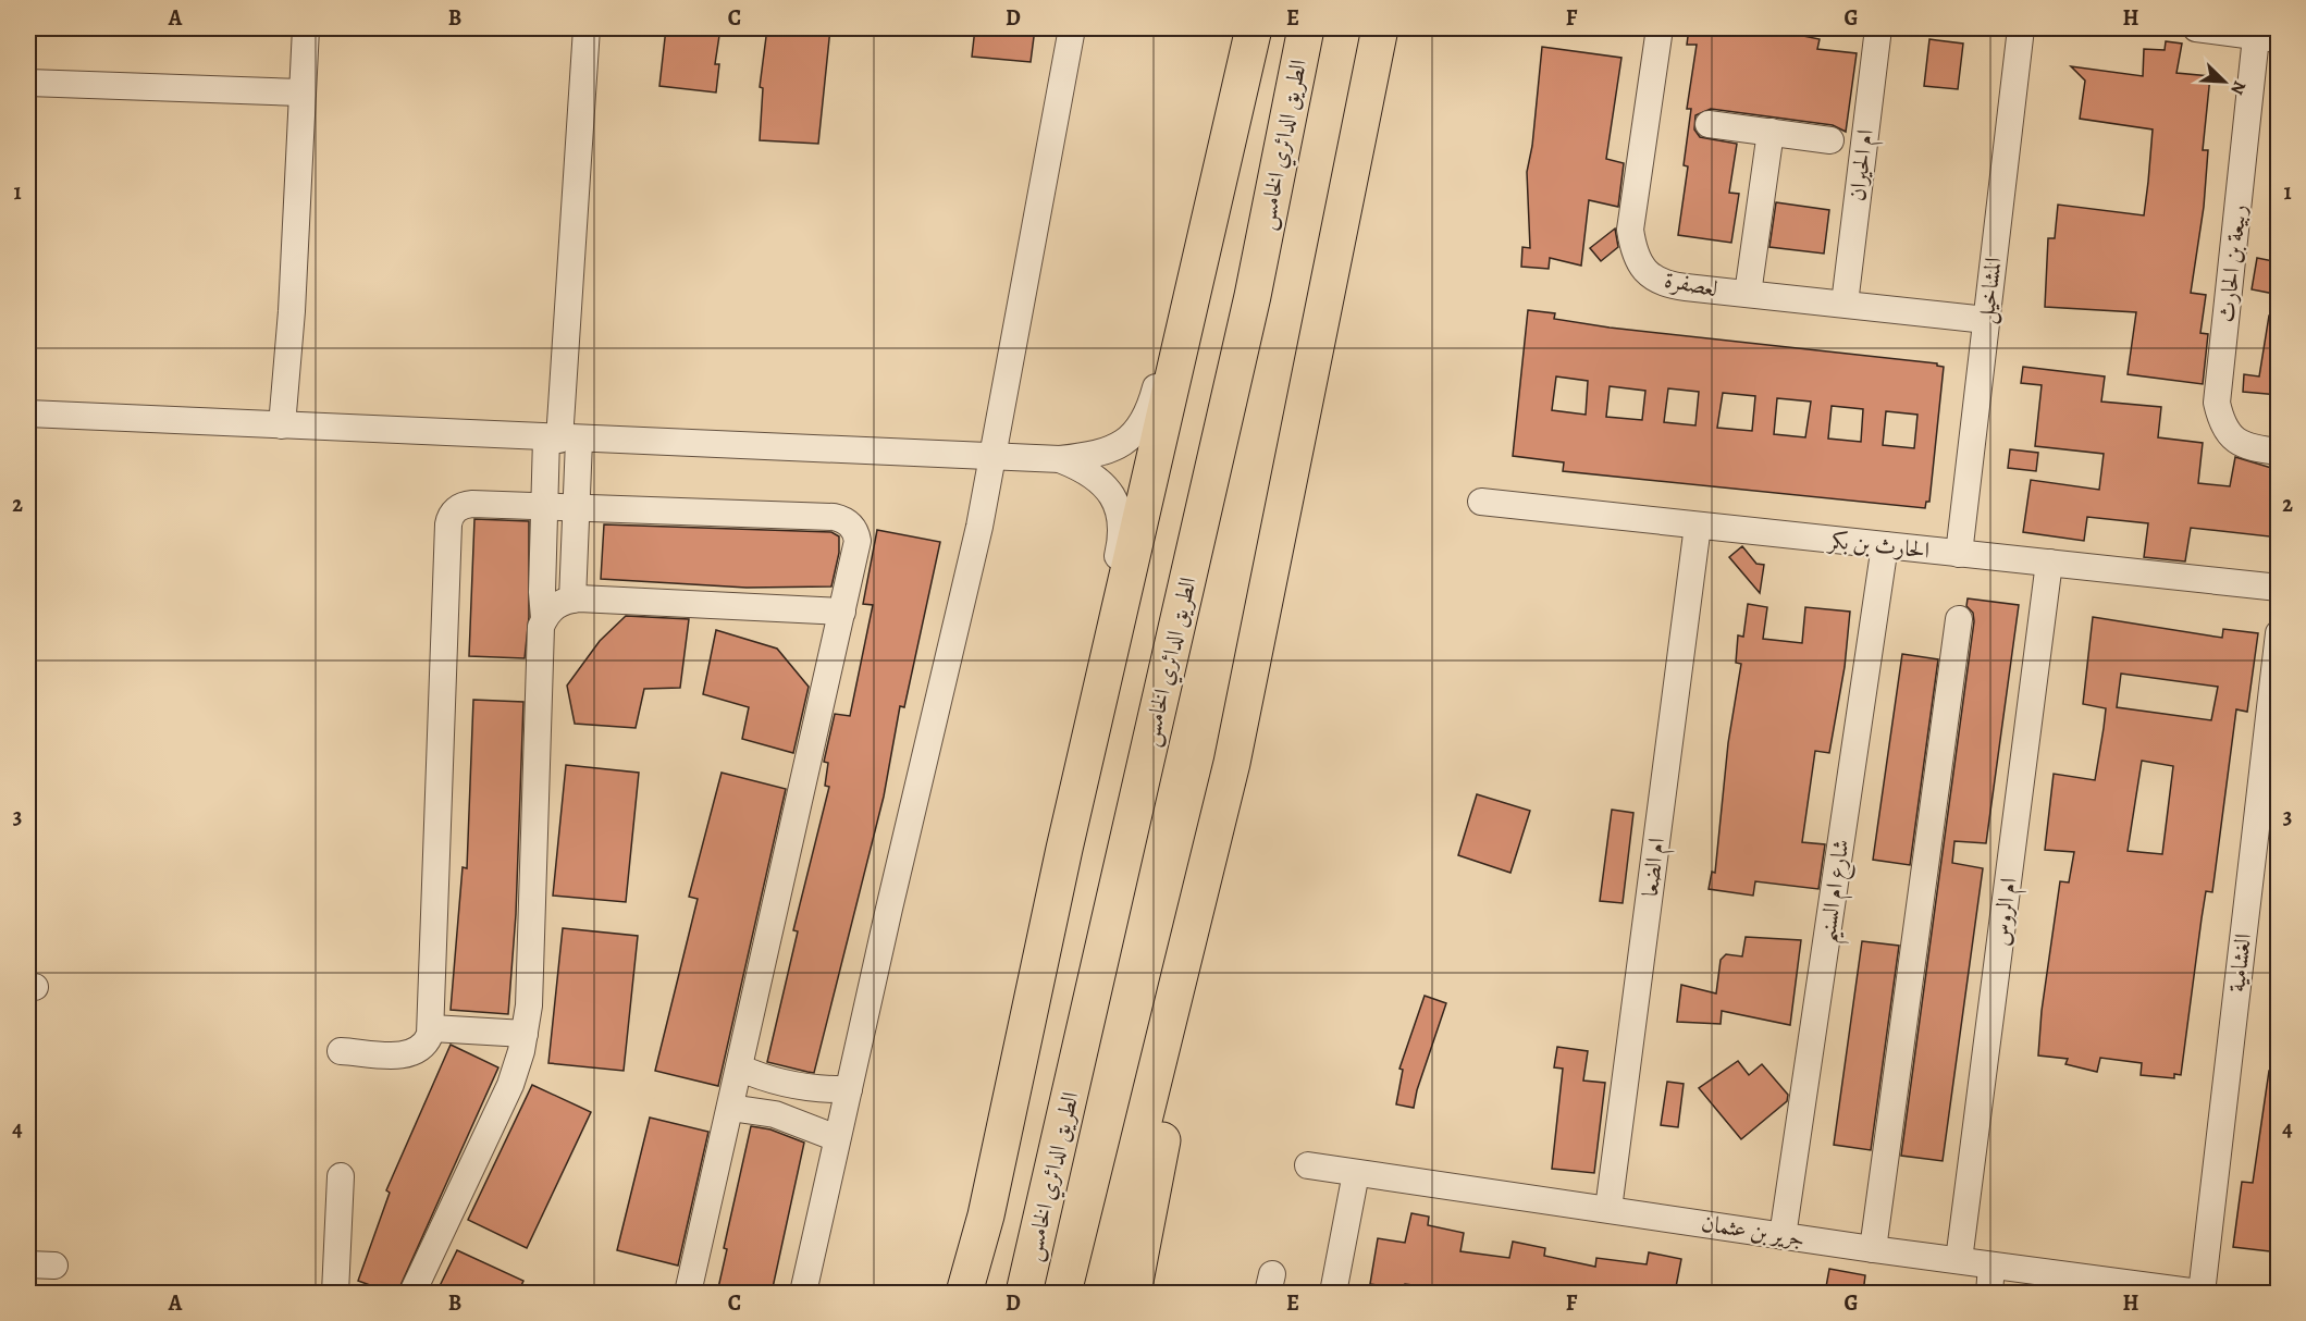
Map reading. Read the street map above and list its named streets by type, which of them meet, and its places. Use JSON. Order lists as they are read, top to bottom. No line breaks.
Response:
{"streets":{"highway":["الطريق الدائري الخامس"],"street":["ام الحيران","ربيعة بن الحارث","لعصفرة","المشاخيل","الحارث بن بكر","ام الضعا","شارع ام السنيم","ام الروس","الغشامية","جرير بن عثمان"]},"crossings":[["ام الحيران","لعصفرة"],["لعصفرة","المشاخيل"],["المشاخيل","الحارث بن بكر"],["الحارث بن بكر","ام الضعا"],["الحارث بن بكر","شارع ام السنيم"],["الحارث بن بكر","ام الروس"],["ام الضعا","جرير بن عثمان"],["شارع ام السنيم","جرير بن عثمان"],["ام الروس","جرير بن عثمان"],["الغشامية","جرير بن عثمان"]],"north":"bottom right","grid":{"columns":["A","B","C","D","E","F","G","H"],"rows":["1","2","3","4"]}}
